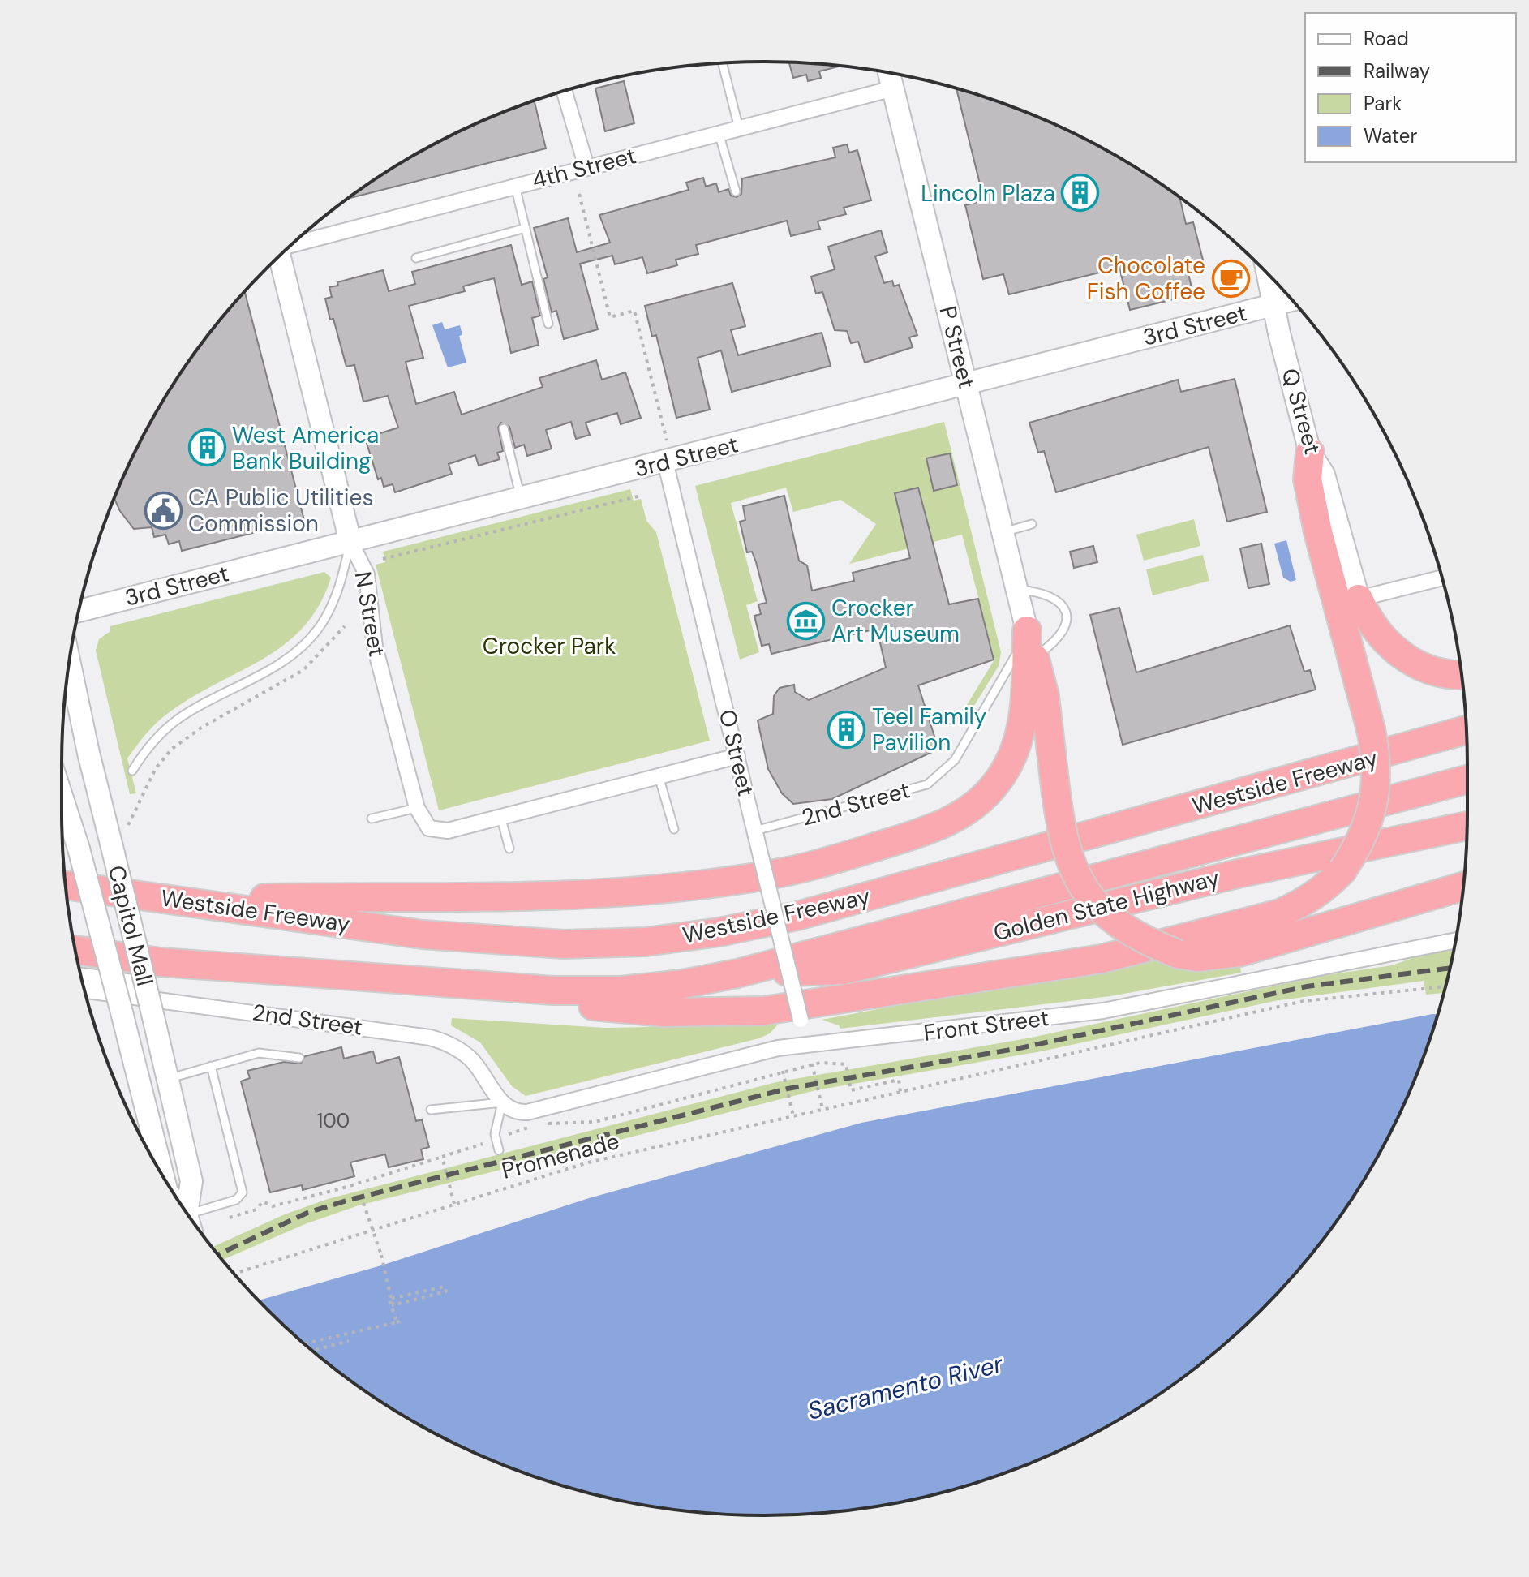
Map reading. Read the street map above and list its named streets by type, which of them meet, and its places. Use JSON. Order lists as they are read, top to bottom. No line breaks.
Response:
{"streets":{"highway":["Westside Freeway","Golden State Highway"],"main road":["3rd Street","P Street","Q Street","N Street","Capitol Mall"],"street":["4th Street","O Street","2nd Street","Front Street"],"path":["Promenade"]},"crossings":[["4th Street","P Street"],["3rd Street","P Street"],["3rd Street","Q Street"],["3rd Street","N Street"],["3rd Street","O Street"],["P Street","2nd Street"],["O Street","2nd Street"],["O Street","Front Street"],["Westside Freeway","Golden State Highway"],["2nd Street","Front Street"]],"water":["Sacramento River"],"parks":["Crocker Park"],"places":{"building":["Lincoln Plaza","West America Bank Building","Teel Family Pavilion"],"cafe":["Chocolate Fish Coffee"],"public building":["CA Public Utilities Commission"],"museum":["Crocker Art Museum"]},"house_numbers":["100"],"legend":["Road","Railway","Park","Water"]}
